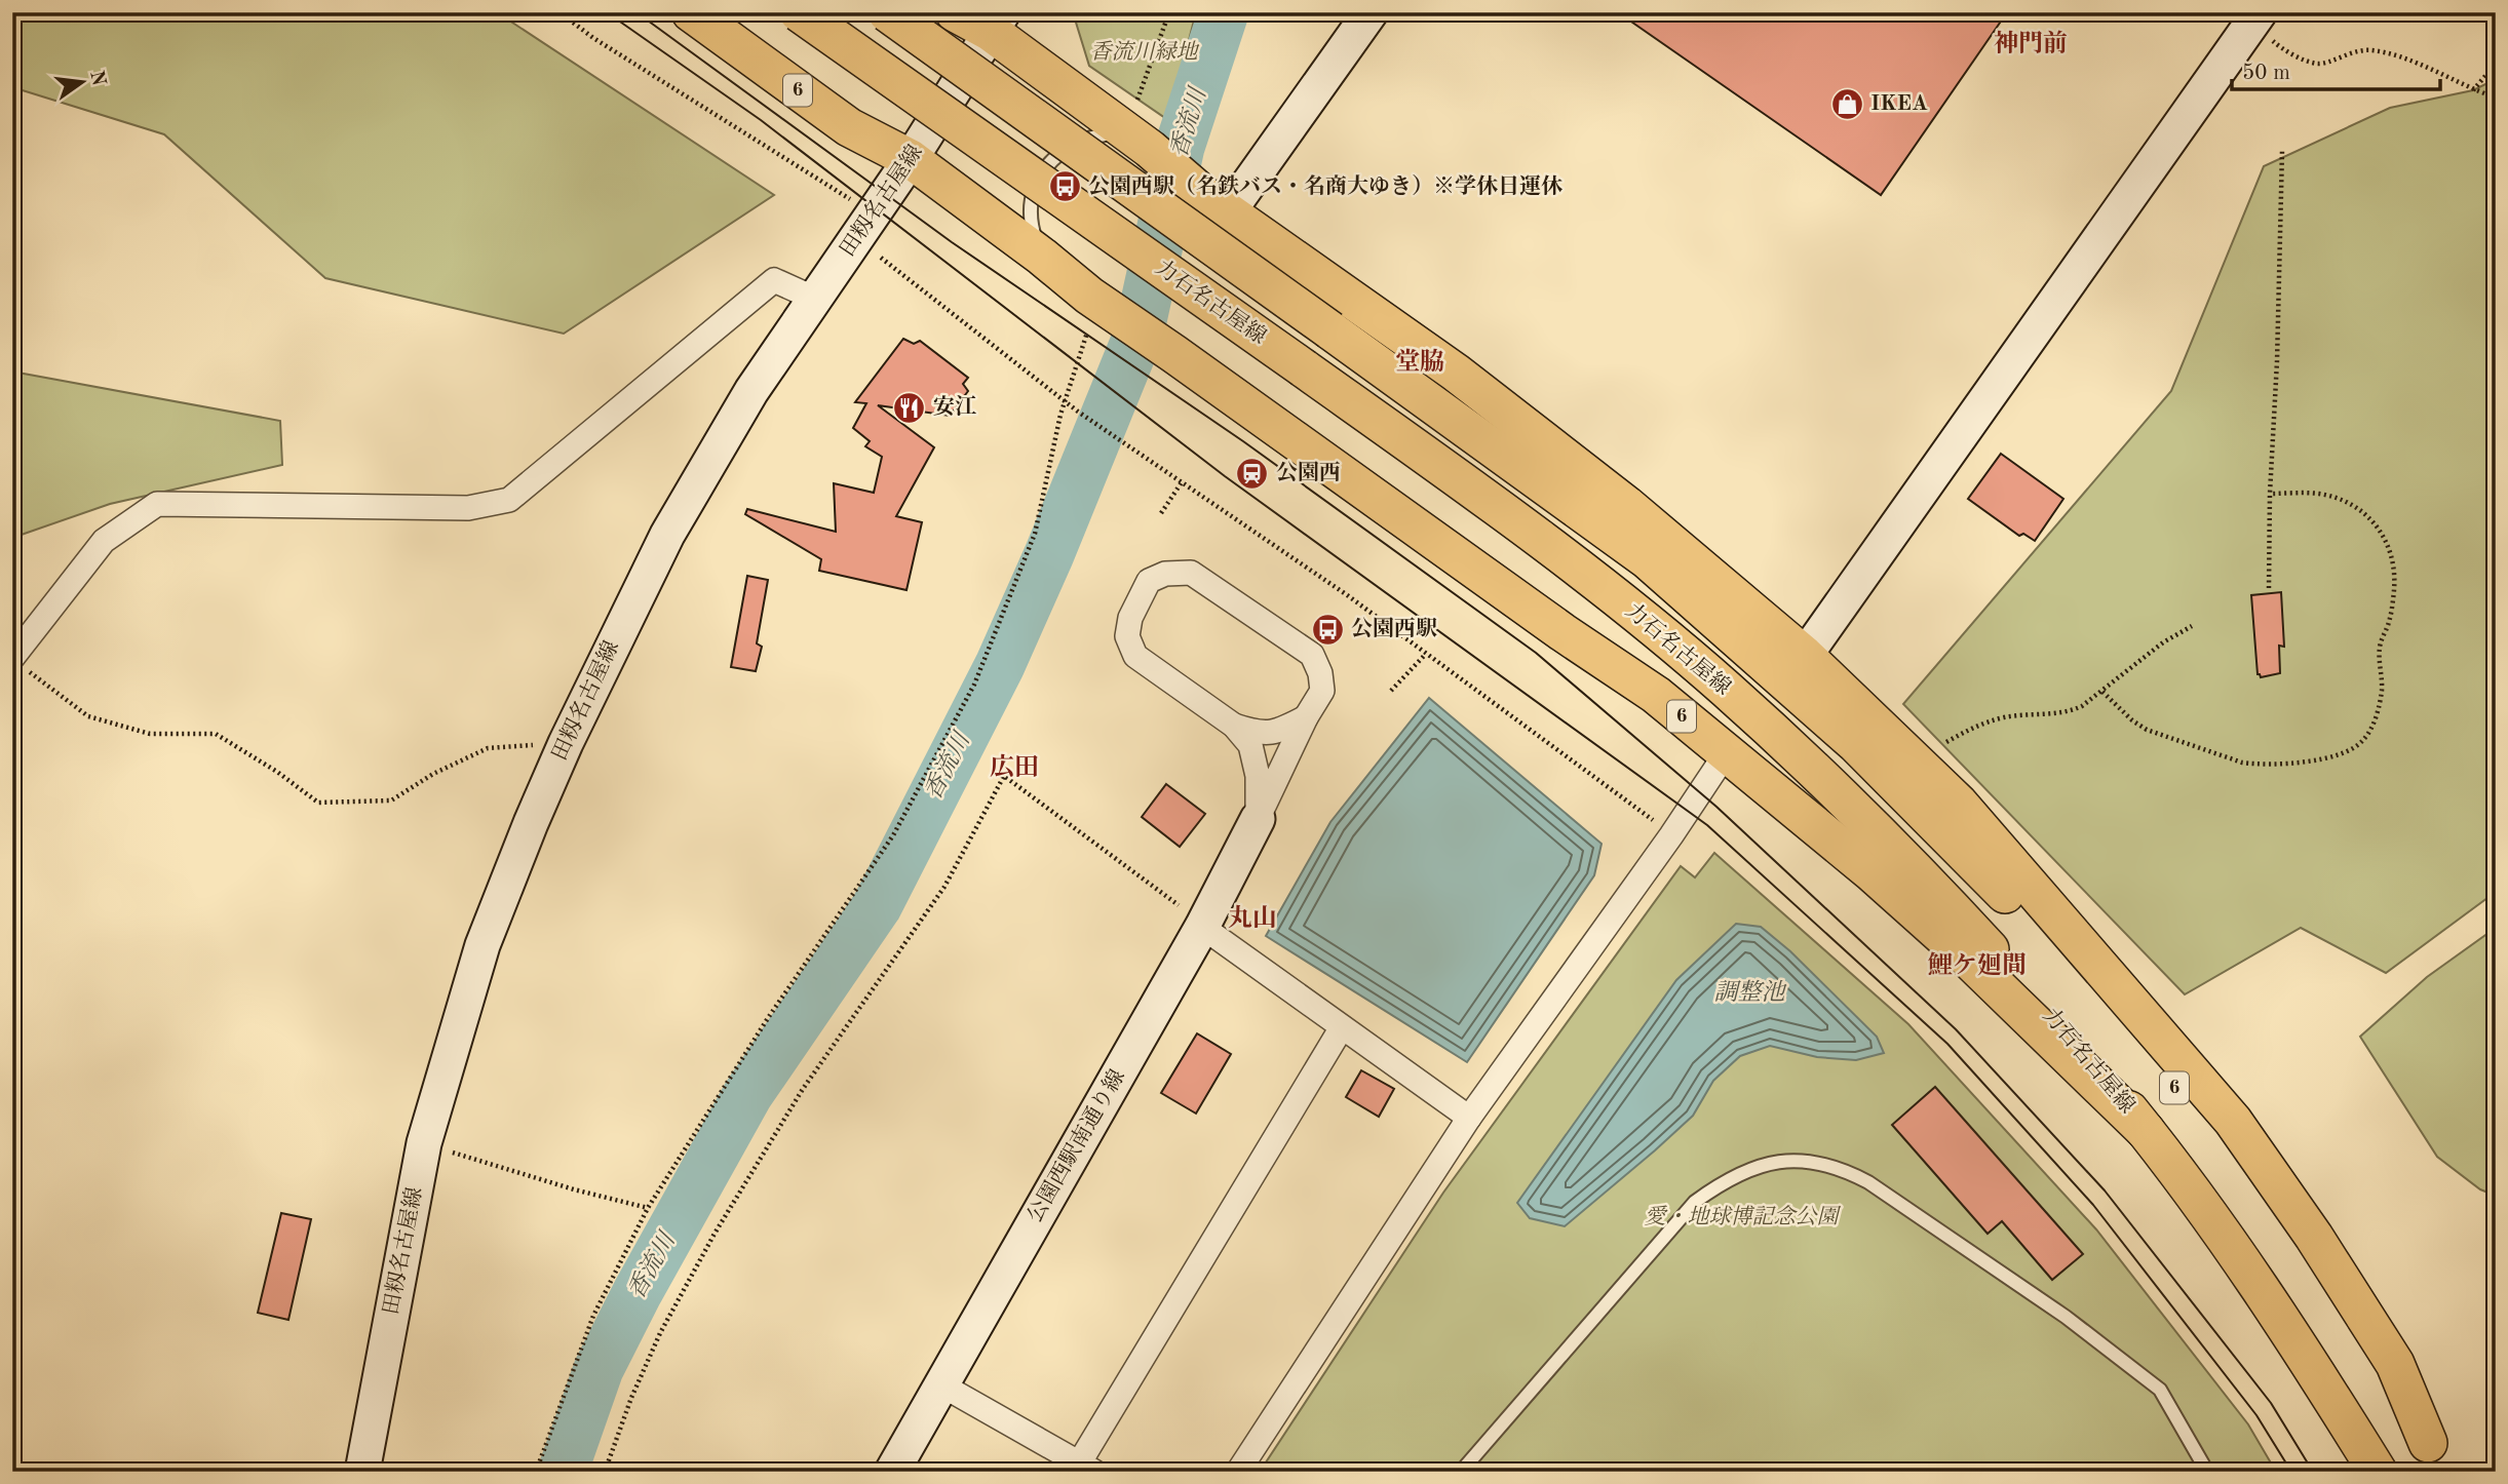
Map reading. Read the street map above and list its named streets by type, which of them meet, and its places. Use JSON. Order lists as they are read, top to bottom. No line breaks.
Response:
{"streets":{"main road":["6","力石名古屋線"],"street":["田籾名古屋線","公園西駅南通り線"]},"crossings":[["6","田籾名古屋線"],["6","力石名古屋線"]],"districts":["神門前","堂脇","広田","丸山","鯉ケ廻間"],"water":["香流川","調整池"],"parks":["香流川緑地","愛・地球博記念公園"],"places":{"shop":["IKEA"],"bus stop":["公園西駅（名鉄バス・名商大ゆき）※学休日運休","公園西駅"],"restaurant":["安江"],"station":["公園西"]},"scale_bar":"50 m","north":"right"}
